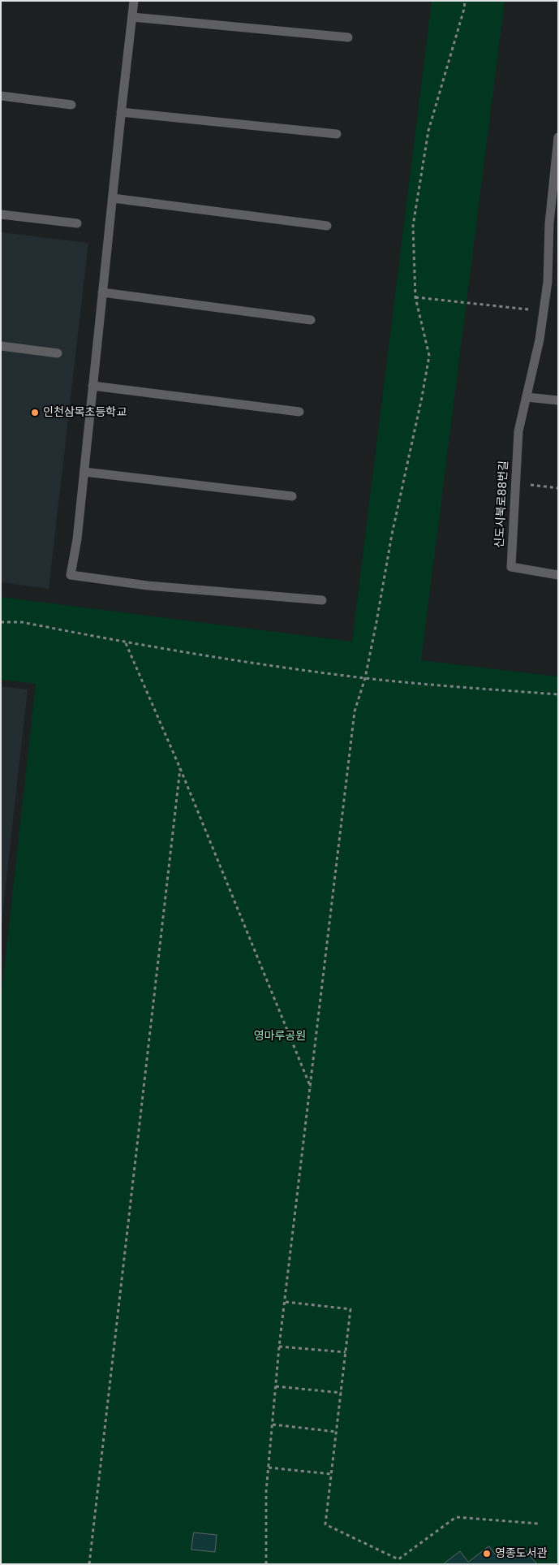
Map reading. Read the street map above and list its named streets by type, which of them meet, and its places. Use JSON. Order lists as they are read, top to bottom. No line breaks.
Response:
{"streets":{"lane":["신도시북로88번길"]},"parks":["영마루공원"],"places":["인천삼목초등학교","영종도서관"]}
